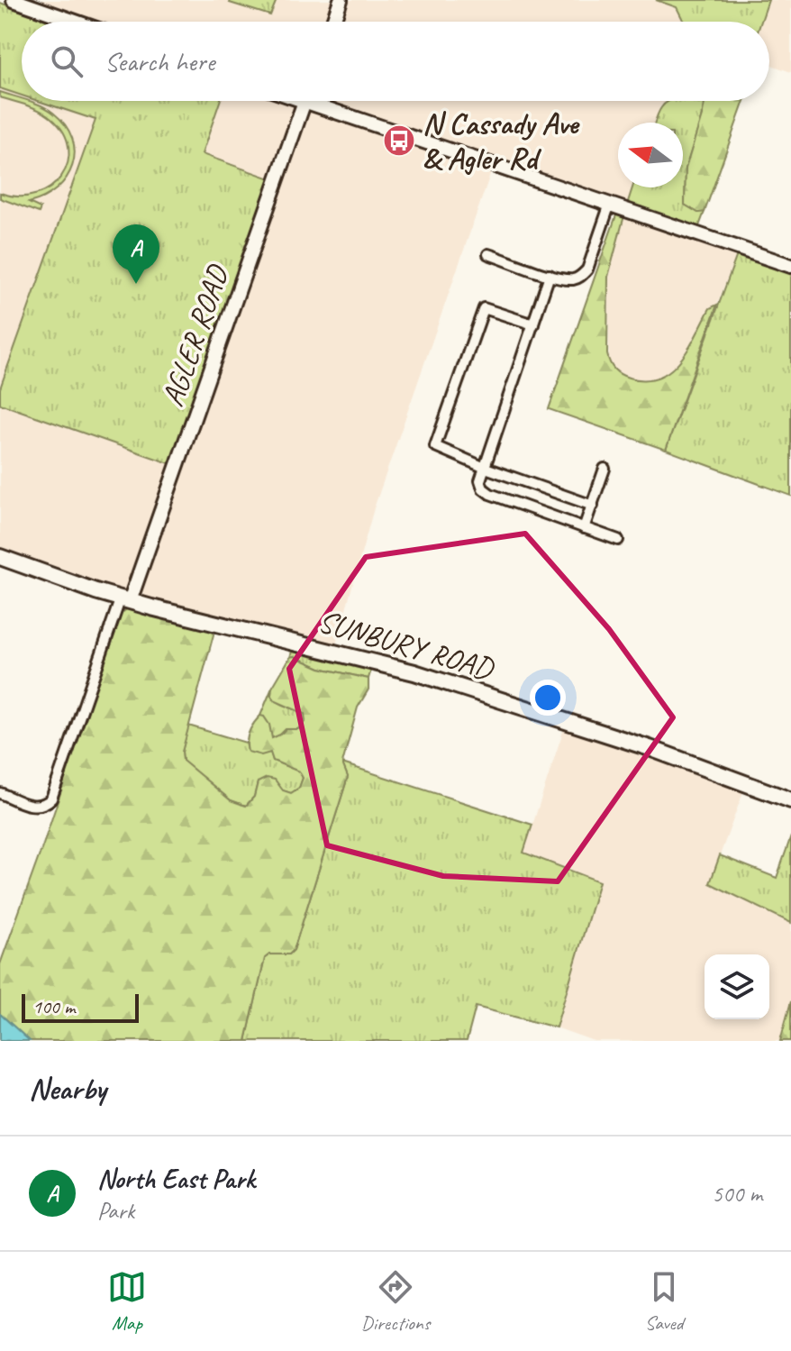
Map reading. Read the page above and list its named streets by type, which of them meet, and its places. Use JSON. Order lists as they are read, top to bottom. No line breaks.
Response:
{"streets":{"main road":["AGLER ROAD","SUNBURY ROAD"]},"crossings":[["AGLER ROAD","SUNBURY ROAD"]],"places":{"bus stop":["N Cassady Ave & Agler Rd"]},"scale_bar":"100 m","north":"left","page":{"search":"Search here","pins":"A","scale":"100 m","heading":"Nearby","list":[{"mark":"A","name":"North East Park","note":"Park","value":"500 m"}],"nav":["Map","Directions","Saved"]}}
